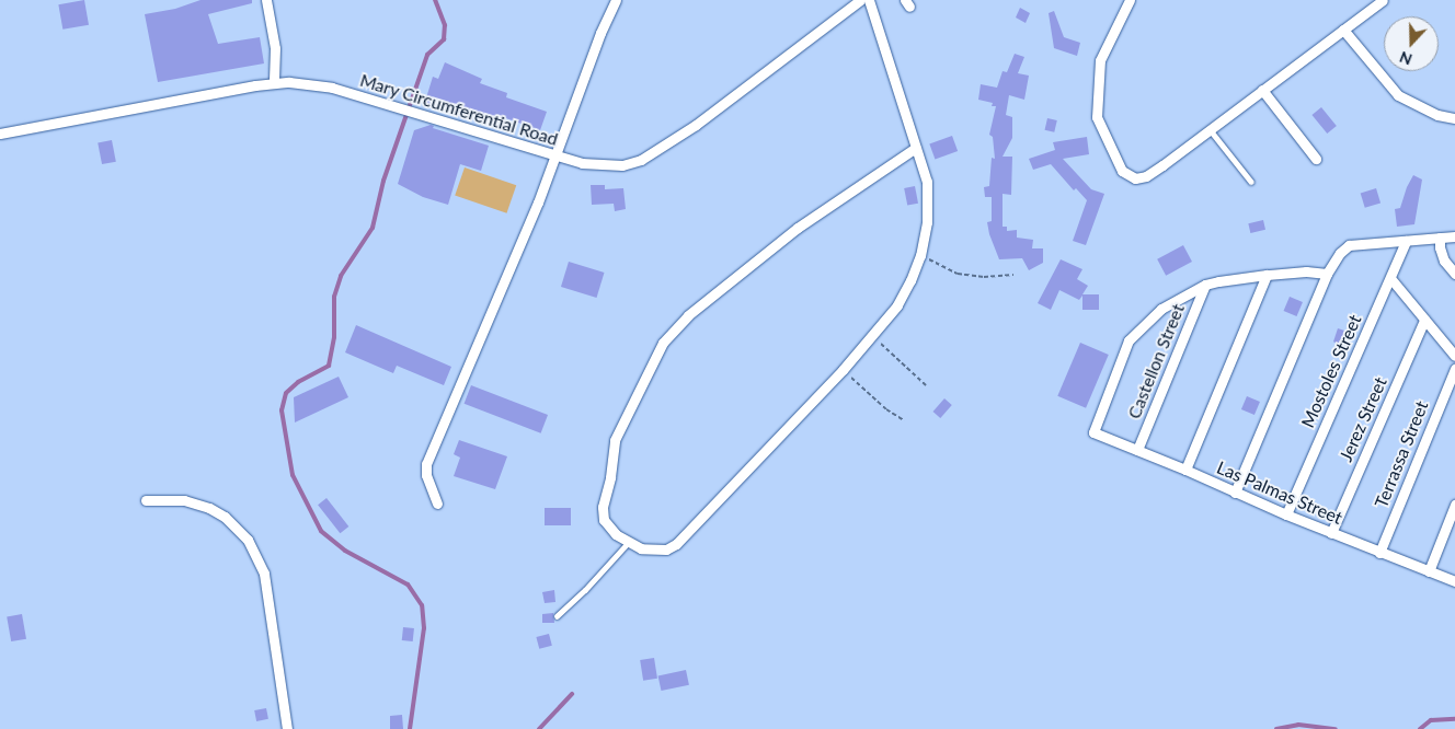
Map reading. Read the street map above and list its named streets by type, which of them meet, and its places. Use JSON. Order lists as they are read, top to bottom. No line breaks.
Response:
{"streets":{"street":["Mary Circumferential Road","Castellon Street","Mostoles Street","Jerez Street","Terrassa Street","Las Palmas Street"]},"crossings":[["Castellon Street","Las Palmas Street"],["Mostoles Street","Las Palmas Street"],["Jerez Street","Las Palmas Street"],["Terrassa Street","Las Palmas Street"]],"north":"bottom"}
